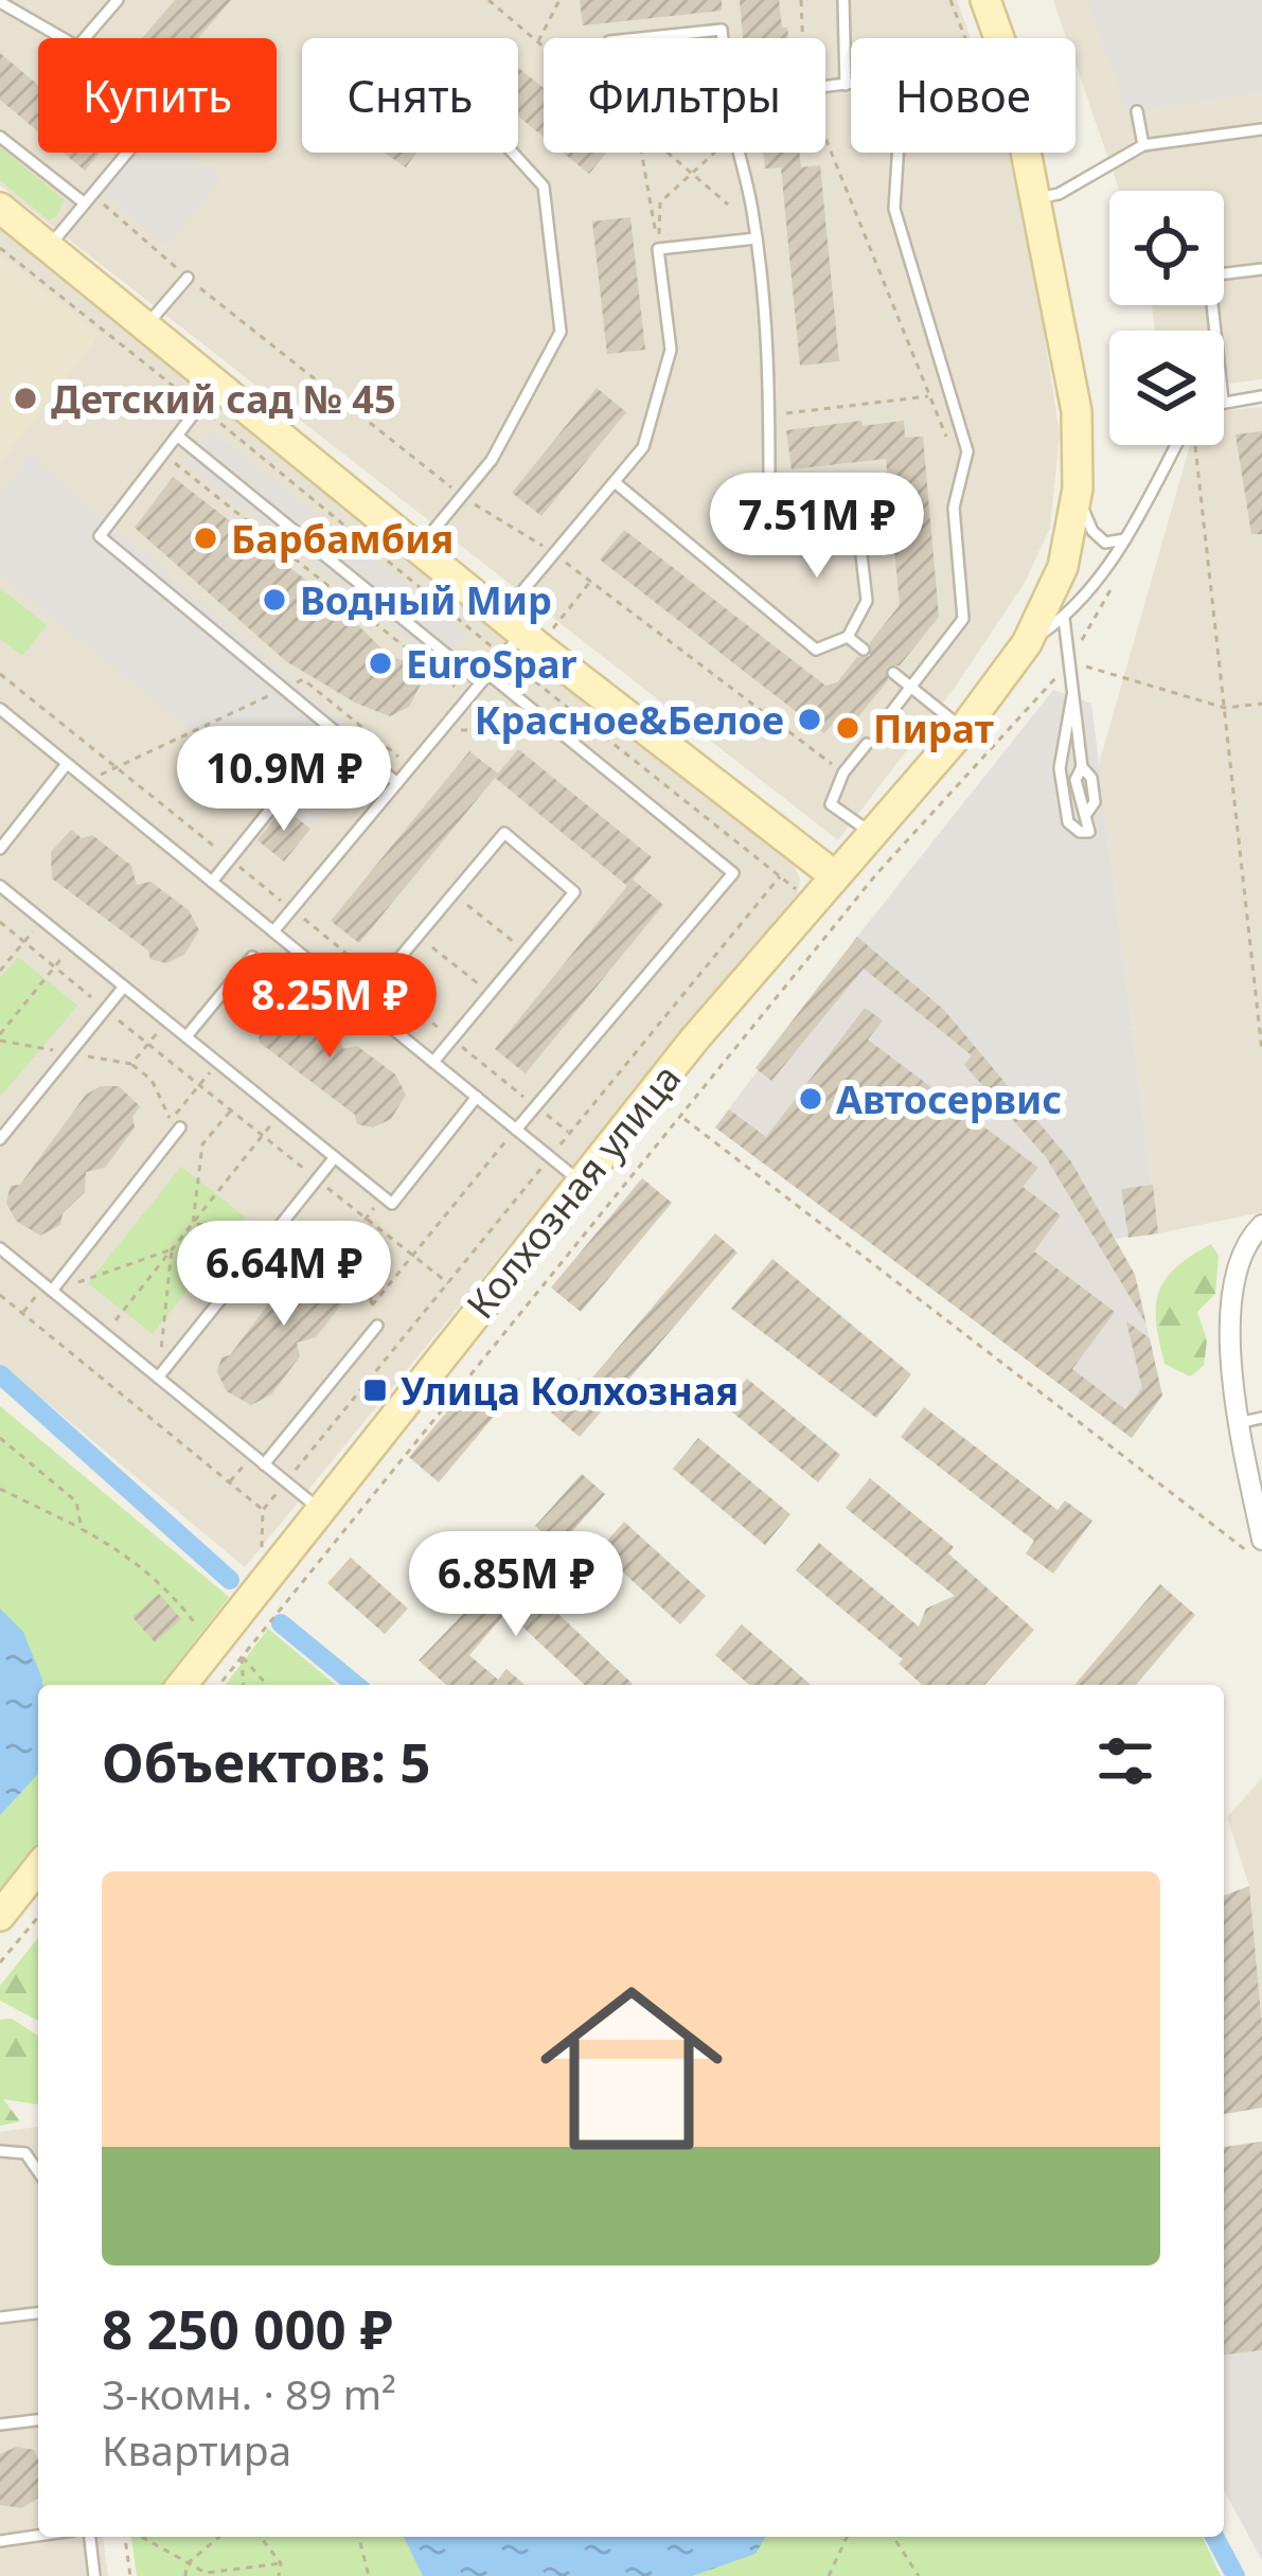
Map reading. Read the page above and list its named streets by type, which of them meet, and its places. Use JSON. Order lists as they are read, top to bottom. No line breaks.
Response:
{"streets":{"main road":["Колхозная улица"]},"places":{"other":["Детский сад № 45","Барбамбия","Водный Мир","EuroSpar","Красное&Белое","Пират","Автосервис"],"transit":["Улица Колхозная"]},"page":{"chip":["Купить","Снять","Фильтры","Новое"],"price":["7.51M ₽","10.9M ₽","8.25M ₽","6.64M ₽","6.85M ₽"],"heading":"Объектов: 5","list":[{"name":"8 250 000 ₽","note":"3-комн. · 89 m² · Квартира"}]}}
